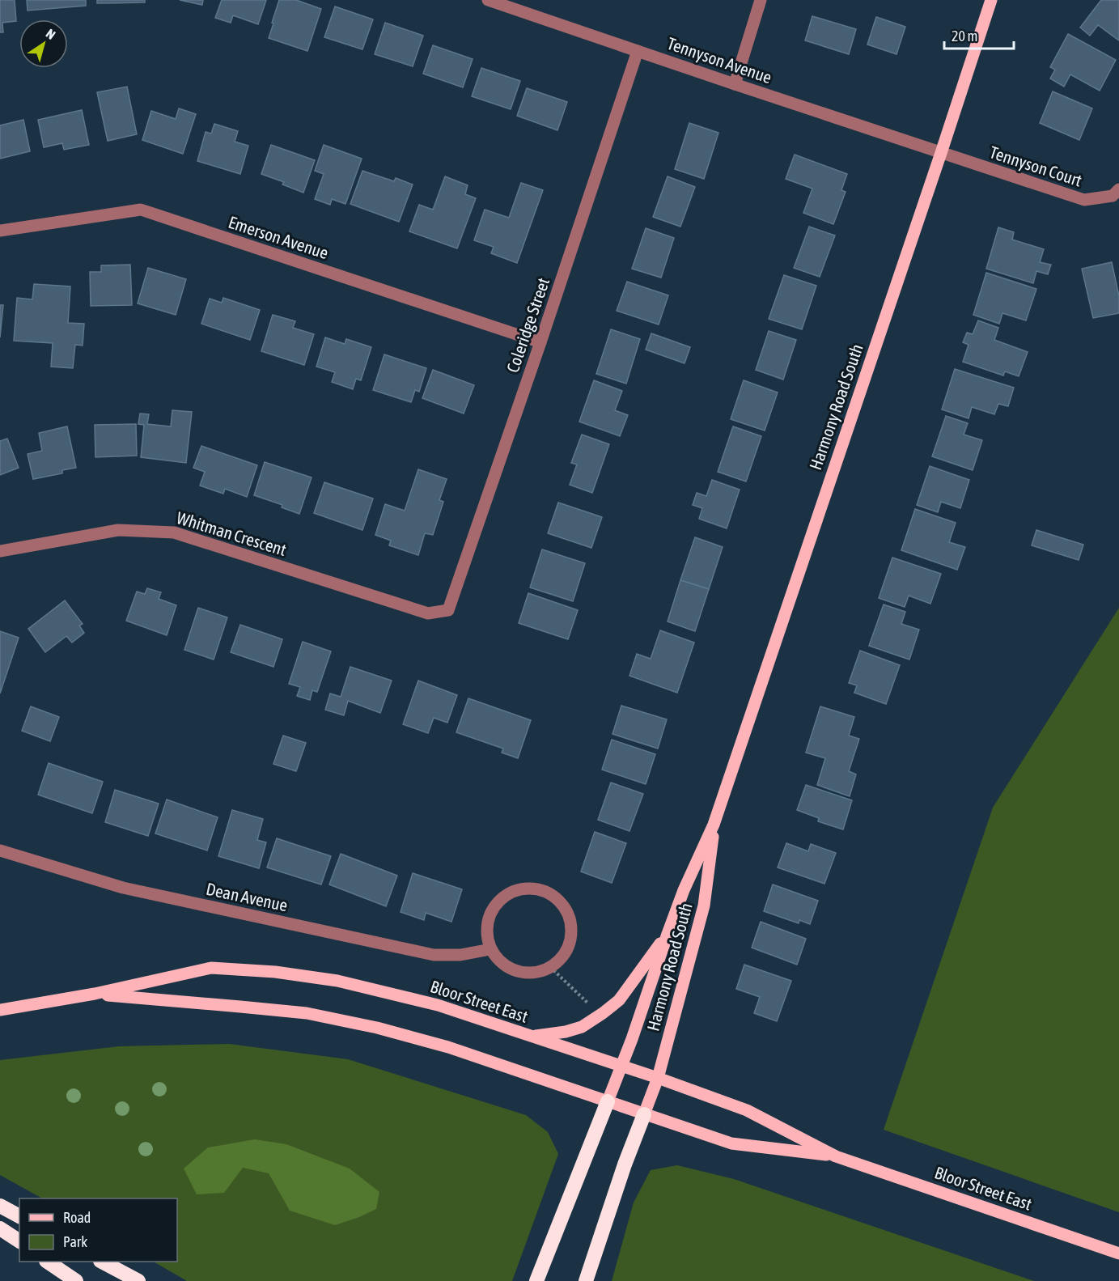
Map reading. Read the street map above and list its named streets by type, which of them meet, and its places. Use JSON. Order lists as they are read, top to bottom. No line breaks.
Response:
{"streets":{"main road":["Harmony Road South","Bloor Street East"],"street":["Tennyson Avenue","Tennyson Court","Emerson Avenue","Coleridge Street","Whitman Crescent","Dean Avenue"]},"crossings":[["Tennyson Avenue","Tennyson Court"],["Tennyson Avenue","Coleridge Street"],["Tennyson Avenue","Harmony Road South"],["Tennyson Court","Harmony Road South"],["Emerson Avenue","Coleridge Street"],["Coleridge Street","Whitman Crescent"],["Harmony Road South","Bloor Street East"]],"legend":["Road","Park"],"scale_bar":"20 m","north":"top right"}
